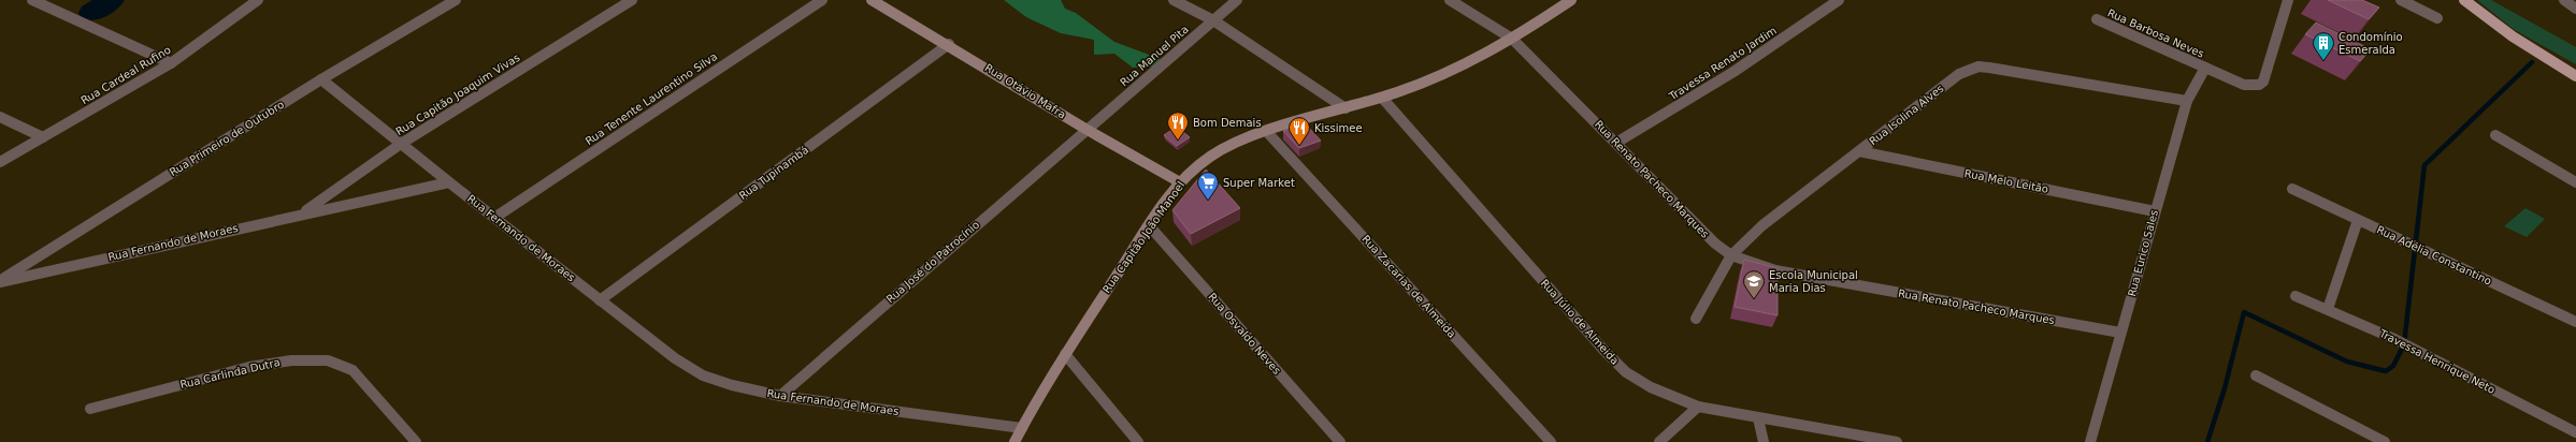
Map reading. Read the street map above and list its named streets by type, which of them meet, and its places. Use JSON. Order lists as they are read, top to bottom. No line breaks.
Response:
{"streets":{"main road":["Rua Otávio Mafra","Rua Capitão João Manoel"],"street":["Rua Barbosa Neves","Rua Manuel Pita","Travessa Renato Jardim","Rua Cardeal Rufino","Rua Capitão Joaquim Vivas","Rua Tenente Laurentino Silva","Rua Isolina Alves","Rua Primeiro de Outubro","Rua Tupinambá","Rua Renato Pacheco Marques","Rua Melo Leitão","Rua Fernando de Moraes","Rua Eurico Sales","Rua Adélia Constantino","Rua José do Patrocínio","Rua Zacarias de Almeida","Rua Júlio de Almeida","Rua Osvaldo Neves","Travessa Henrique Neto","Rua Carlinda Dutra"]},"crossings":[["Rua Barbosa Neves","Rua Eurico Sales"],["Rua Manuel Pita","Rua Otávio Mafra"],["Rua Manuel Pita","Rua José do Patrocínio"],["Travessa Renato Jardim","Rua Renato Pacheco Marques"],["Rua Otávio Mafra","Rua Tupinambá"],["Rua Otávio Mafra","Rua Capitão João Manoel"],["Rua Otávio Mafra","Rua José do Patrocínio"],["Rua Capitão Joaquim Vivas","Rua Fernando de Moraes"],["Rua Tenente Laurentino Silva","Rua Fernando de Moraes"],["Rua Isolina Alves","Rua Renato Pacheco Marques"],["Rua Isolina Alves","Rua Melo Leitão"],["Rua Isolina Alves","Rua Eurico Sales"],["Rua Primeiro de Outubro","Rua Fernando de Moraes"],["Rua Tupinambá","Rua Fernando de Moraes"],["Rua Renato Pacheco Marques","Rua Capitão João Manoel"],["Rua Renato Pacheco Marques","Rua Eurico Sales"],["Rua Melo Leitão","Rua Eurico Sales"],["Rua Capitão João Manoel","Rua Fernando de Moraes"],["Rua Capitão João Manoel","Rua Zacarias de Almeida"],["Rua Capitão João Manoel","Rua Júlio de Almeida"],["Rua Capitão João Manoel","Rua Osvaldo Neves"],["Rua Fernando de Moraes","Rua José do Patrocínio"]],"places":{"building":["Condomínio Esmeralda"],"restaurant":["Bom Demais","Kissimee"],"supermarket":["Super Market"],"school or university":["Escola Municipal Maria Dias"]}}
